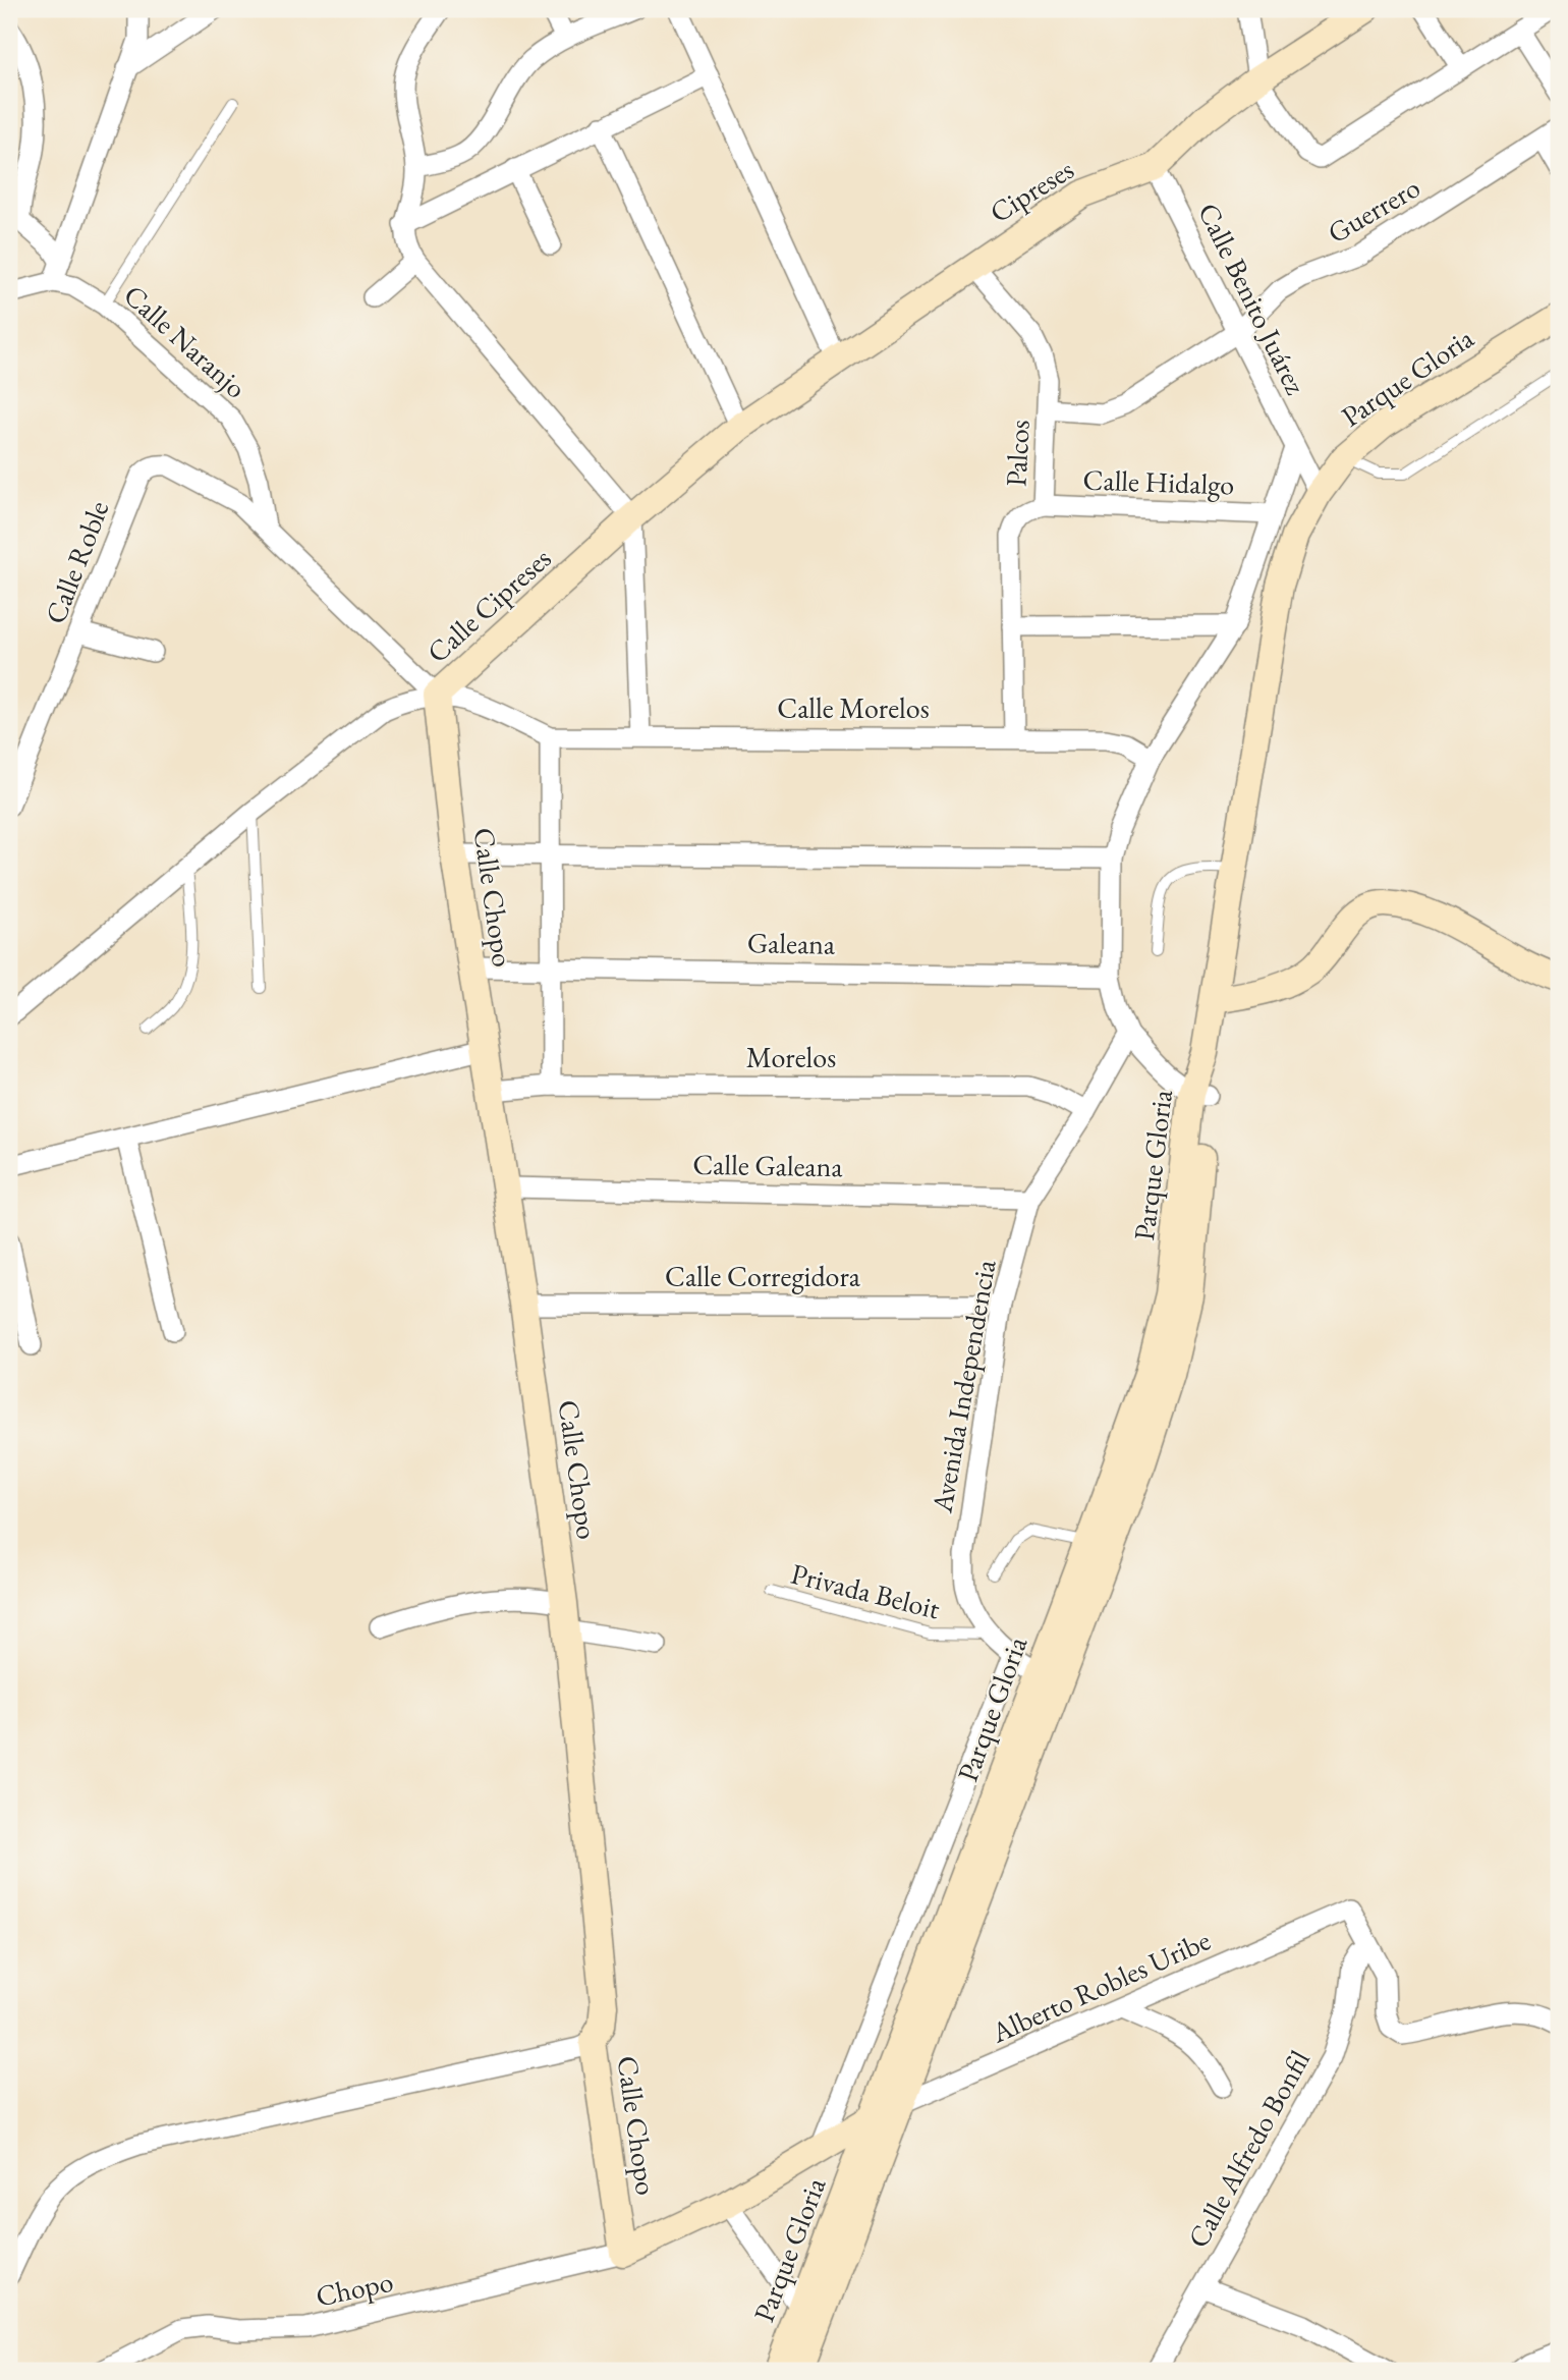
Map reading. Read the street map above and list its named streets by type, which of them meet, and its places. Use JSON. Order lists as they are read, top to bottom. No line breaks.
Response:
{"streets":{"main road":["Cipreses","Parque Gloria","Calle Cipreses","Calle Chopo"],"street":["Guerrero","Calle Benito Juárez","Calle Naranjo","Palcos","Calle Hidalgo","Calle Roble","Calle Morelos","Galeana","Morelos","Calle Galeana","Calle Corregidora","Avenida Independencia","Alberto Robles Uribe","Calle Alfredo Bonfil","Chopo"],"lane":["Privada Beloit"]},"crossings":[["Cipreses","Calle Benito Juárez"],["Cipreses","Palcos"],["Cipreses","Calle Cipreses"],["Guerrero","Calle Benito Juárez"],["Guerrero","Palcos"],["Calle Benito Juárez","Parque Gloria"],["Calle Naranjo","Calle Roble"],["Parque Gloria","Avenida Independencia"],["Parque Gloria","Alberto Robles Uribe"],["Palcos","Calle Hidalgo"],["Palcos","Calle Morelos"],["Calle Cipreses","Calle Morelos"],["Calle Cipreses","Calle Chopo"],["Calle Morelos","Calle Chopo"],["Calle Chopo","Galeana"],["Calle Chopo","Morelos"],["Calle Chopo","Calle Galeana"],["Calle Chopo","Calle Corregidora"],["Calle Chopo","Chopo"],["Morelos","Avenida Independencia"],["Calle Galeana","Avenida Independencia"],["Calle Corregidora","Avenida Independencia"],["Avenida Independencia","Privada Beloit"],["Alberto Robles Uribe","Calle Alfredo Bonfil"]]}
